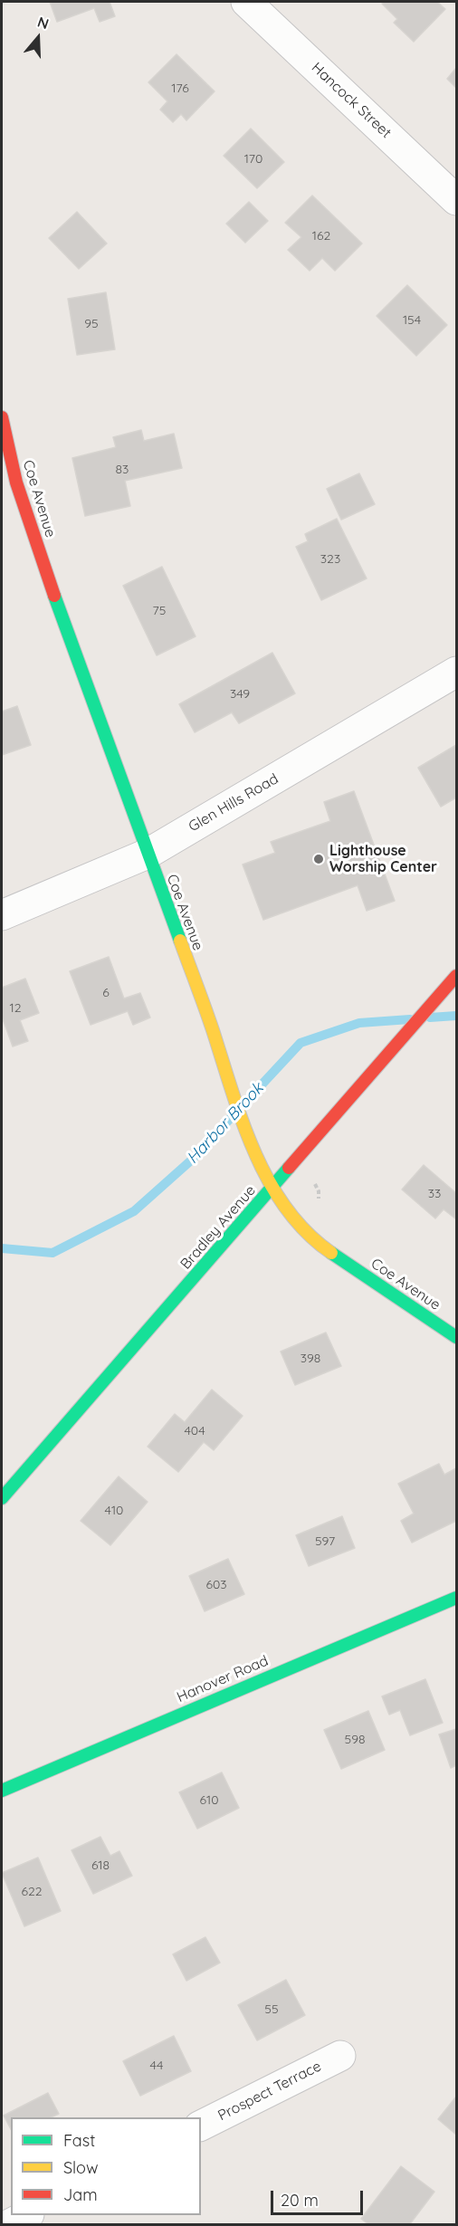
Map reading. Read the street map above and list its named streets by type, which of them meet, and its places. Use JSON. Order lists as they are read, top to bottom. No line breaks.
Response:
{"streets":{"street":["Hancock Street","Coe Avenue","Glen Hills Road","Bradley Avenue","Hanover Road","Prospect Terrace"]},"crossings":[["Coe Avenue","Glen Hills Road"],["Coe Avenue","Bradley Avenue"]],"water":["Harbor Brook"],"places":["Lighthouse Worship Center"],"house_numbers":["176","170","162","154","95","83","323","75","349","6","12","33","398","404","410","597","603","598","610","618","622","55","44"],"legend":["Fast","Slow","Jam"],"scale_bar":"20 m","north":"top"}
